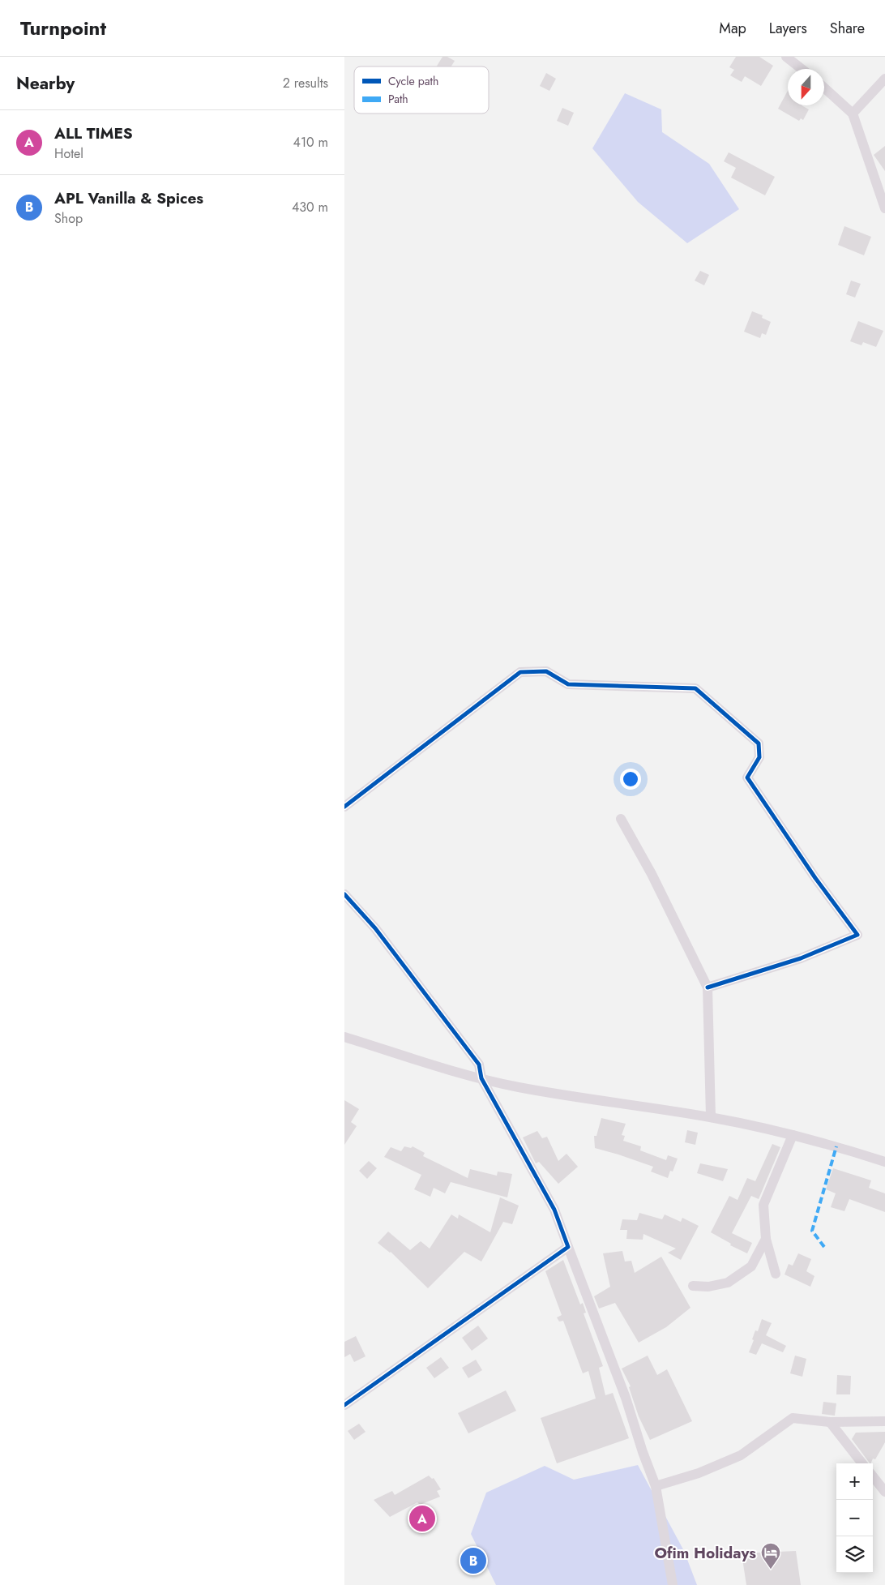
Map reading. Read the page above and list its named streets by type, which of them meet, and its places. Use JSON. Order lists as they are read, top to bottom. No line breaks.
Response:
{"places":{"hotel":["Ofim Holidays"]},"legend":["Cycle path","Path"],"north":"bottom","page":{"header":"Turnpoint","nav":["Map","Layers","Share"],"heading":["Nearby","2 results"],"list":[{"mark":"A","name":"ALL TIMES","note":"Hotel","value":"410 m"},{"mark":"B","name":"APL Vanilla & Spices","note":"Shop","value":"430 m"}],"map_buttons":["+","−"],"pins":["A","B"]}}
